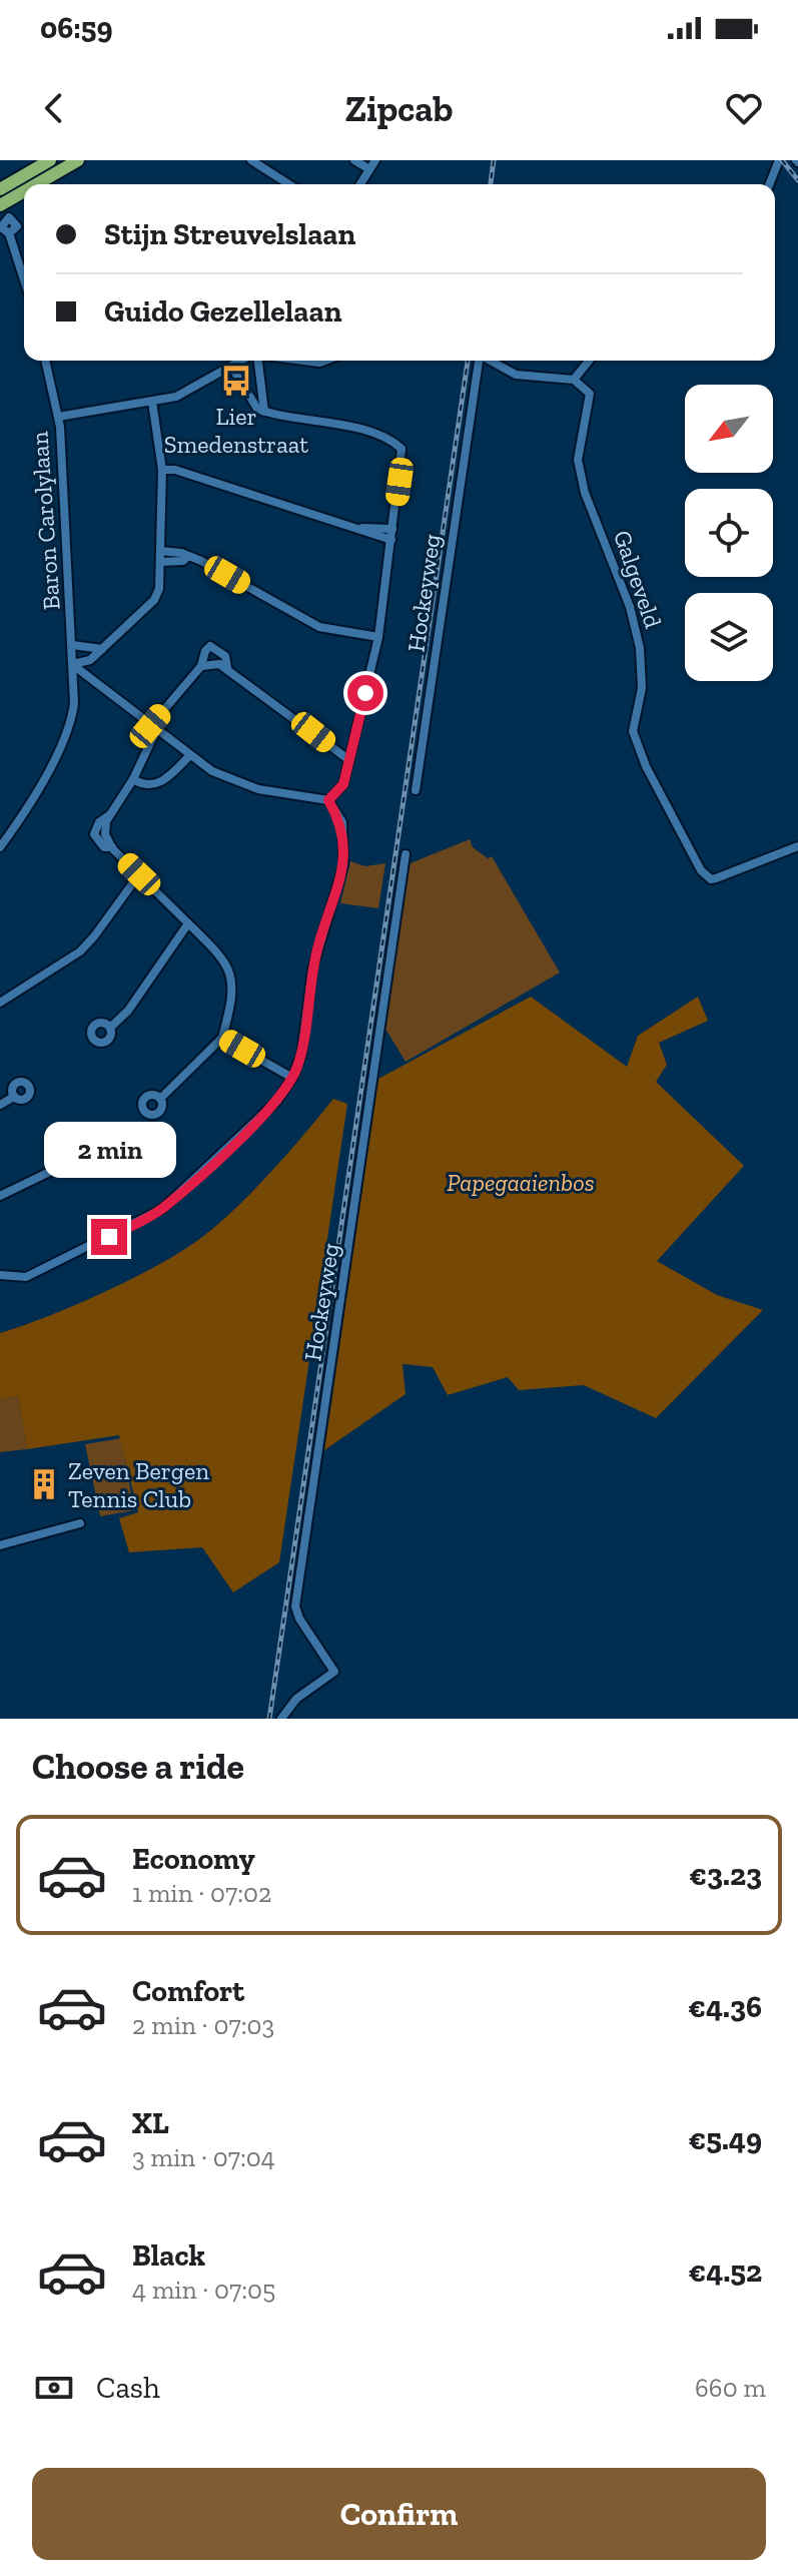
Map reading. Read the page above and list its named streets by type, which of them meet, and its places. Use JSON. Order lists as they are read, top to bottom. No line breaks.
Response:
{"streets":{"street":["Baron Carolylaan","Galgeveld","Hockeyweg"]},"parks":["Papegaaienbos"],"places":{"bus stop":["Lier Smedenstraat"],"building":["Zeven Bergen Tennis Club"]},"north":"bottom left","page":{"status":"06:59","header":"Zipcab","banner":["Stijn Streuvelslaan","Guido Gezellelaan"],"bubble":"2 min","heading":"Choose a ride","list":[{"name":"Economy","note":"1 min · 07:02","value":"€3.23"},{"name":"Comfort","note":"2 min · 07:03","value":"€4.36"},{"name":"XL","note":"3 min · 07:04","value":"€5.49"},{"name":"Black","note":"4 min · 07:05","value":"€4.52"}],"pay":["Cash","660 m"],"buttons":"Confirm"}}
